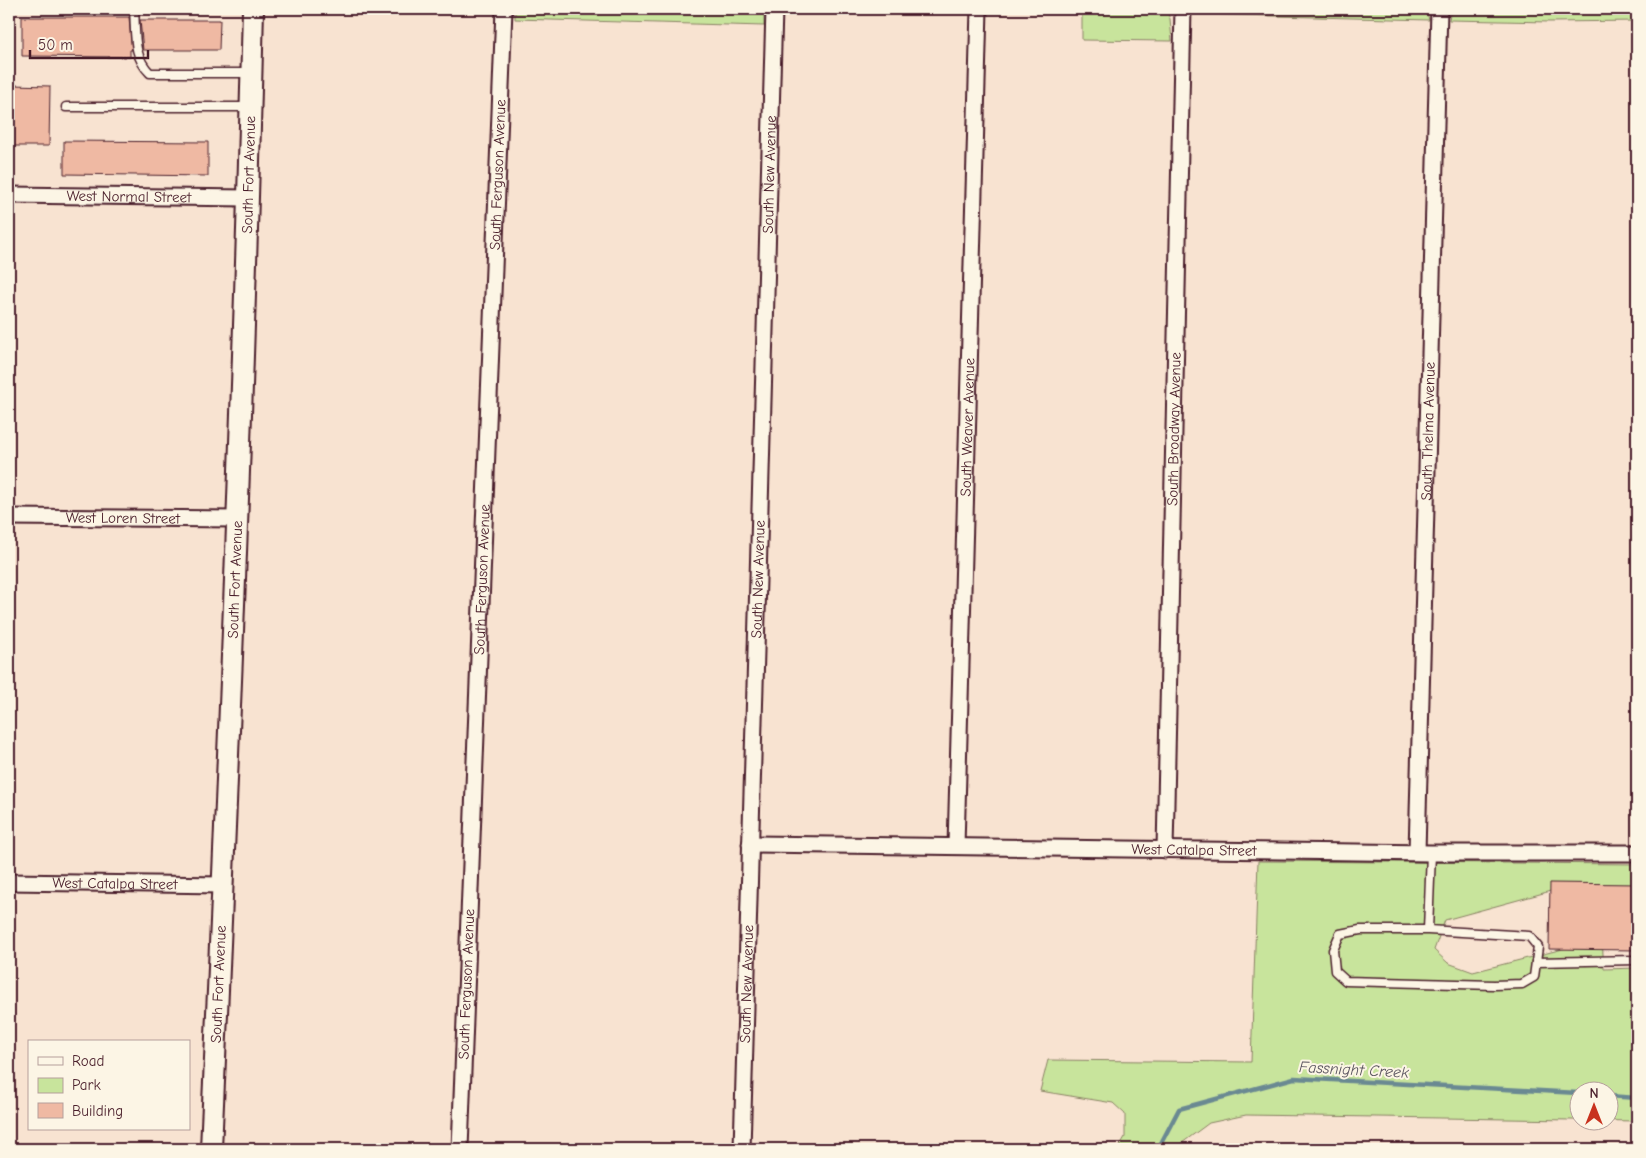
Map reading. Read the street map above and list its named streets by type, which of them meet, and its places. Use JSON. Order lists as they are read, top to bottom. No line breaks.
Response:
{"streets":{"street":["South Fort Avenue","South Ferguson Avenue","South New Avenue","West Normal Street","South Weaver Avenue","South Broadway Avenue","South Thelma Avenue","West Loren Street","West Catalpa Street"]},"crossings":[["South Fort Avenue","West Normal Street"],["South Fort Avenue","West Loren Street"],["South Fort Avenue","West Catalpa Street"],["South New Avenue","West Catalpa Street"],["South Weaver Avenue","West Catalpa Street"],["South Broadway Avenue","West Catalpa Street"],["South Thelma Avenue","West Catalpa Street"]],"water":["Fassnight Creek"],"legend":["Road","Park","Building"],"scale_bar":"50 m","north":"top"}
